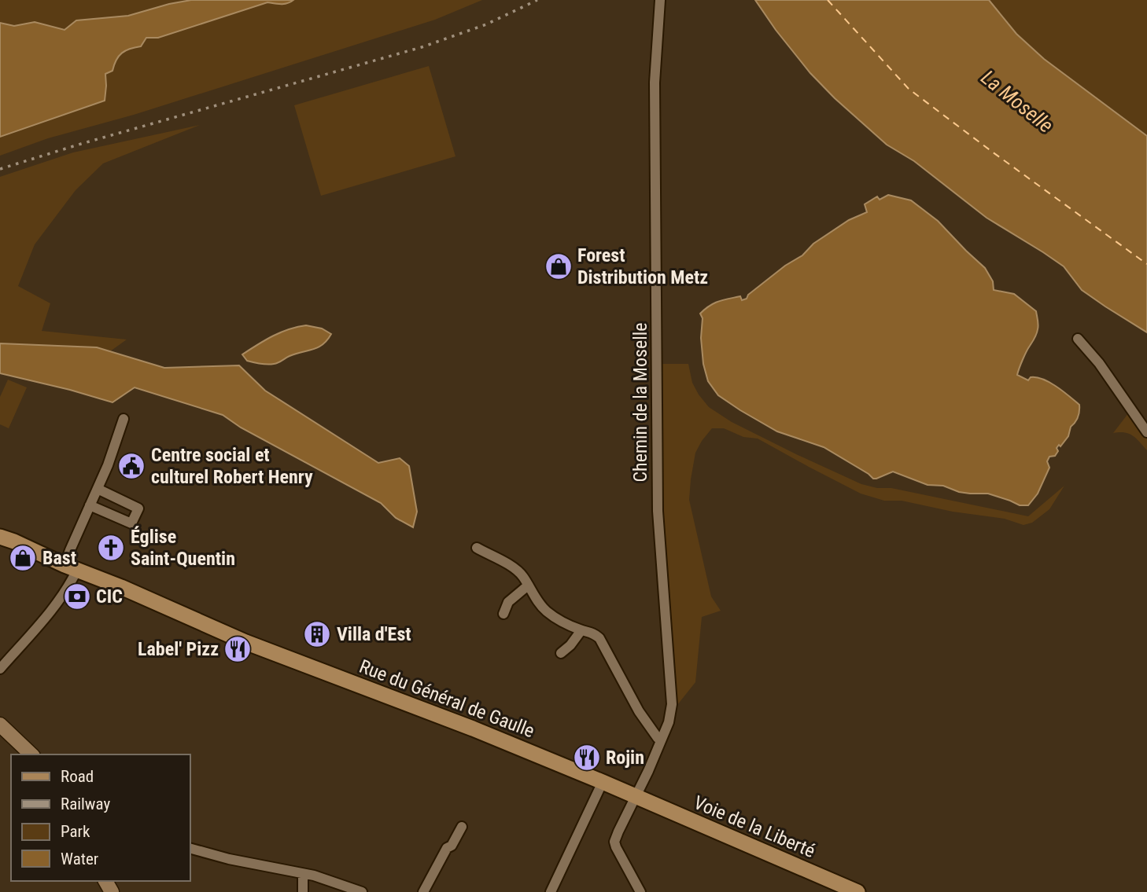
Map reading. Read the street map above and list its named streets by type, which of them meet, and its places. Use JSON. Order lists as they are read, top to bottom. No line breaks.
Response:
{"streets":{"main road":["Rue du Général de Gaulle","Voie de la Liberté"],"street":["Chemin de la Moselle"]},"crossings":[["Chemin de la Moselle","Rue du Général de Gaulle"],["Chemin de la Moselle","Voie de la Liberté"],["Rue du Général de Gaulle","Voie de la Liberté"]],"water":["La Moselle"],"places":{"shop":["Forest Distribution Metz","Bast"],"public building":["Centre social et culturel Robert Henry"],"church":["Église Saint-Quentin"],"bank":["CIC"],"building":["Villa d'Est"],"restaurant":["Label' Pizz","Rojin"]},"legend":["Road","Railway","Park","Water"]}
